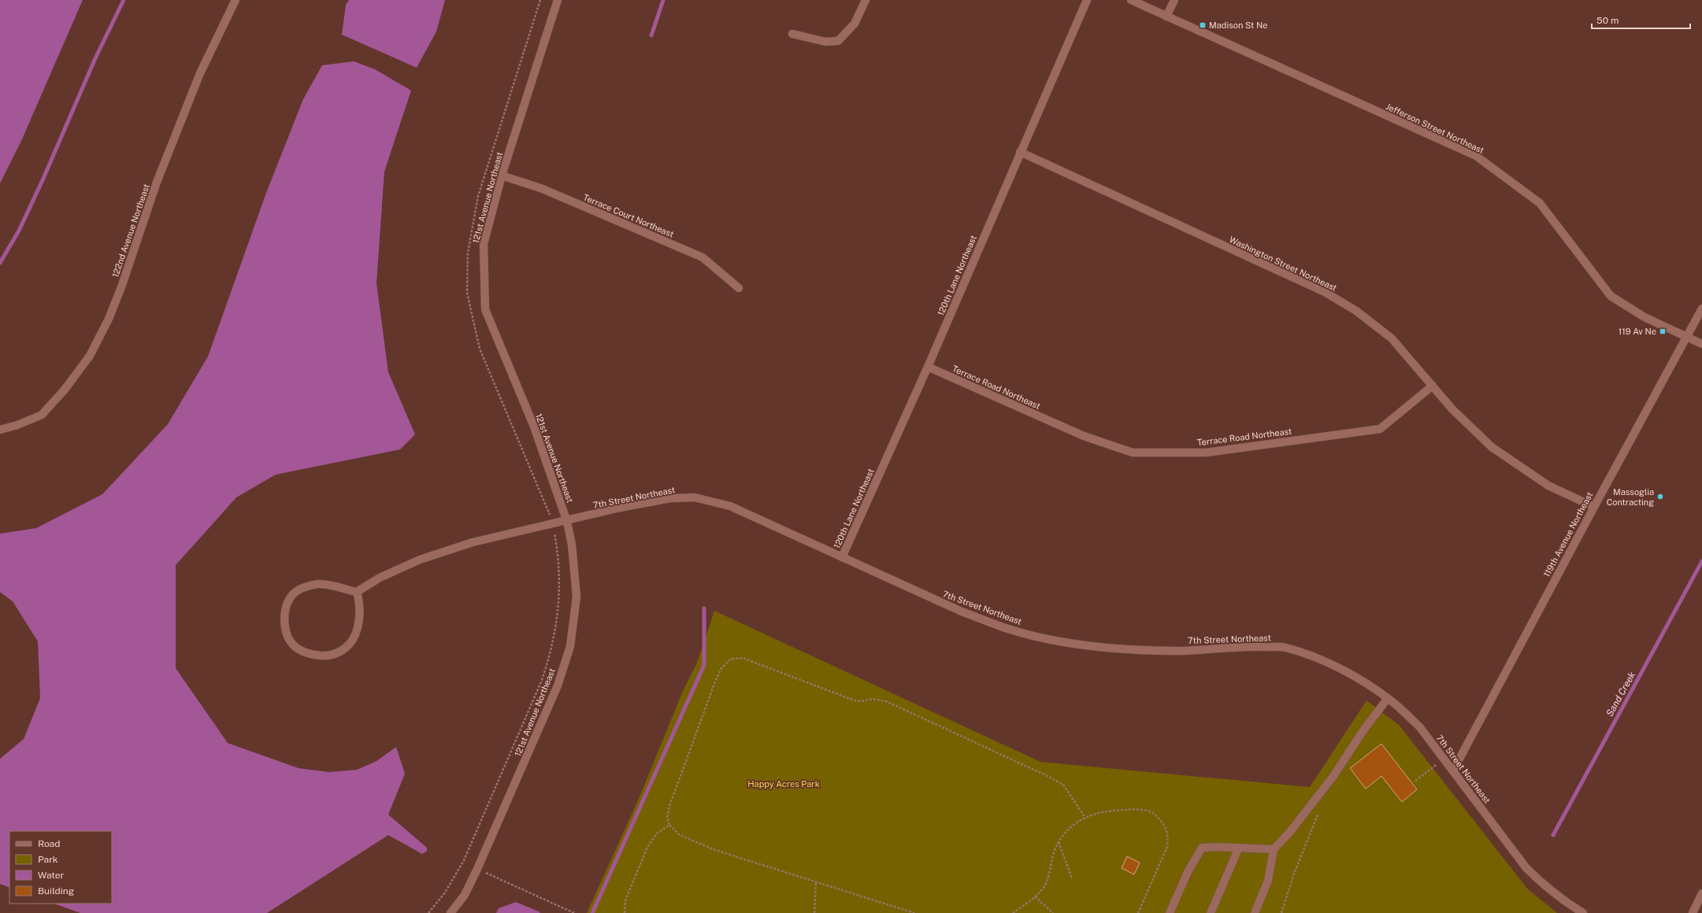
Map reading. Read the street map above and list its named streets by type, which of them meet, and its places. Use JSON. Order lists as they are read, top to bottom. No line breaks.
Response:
{"streets":{"street":["Jefferson Street Northeast","121st Avenue Northeast","Terrace Court Northeast","122nd Avenue Northeast","Washington Street Northeast","120th Lane Northeast","Terrace Road Northeast","7th Street Northeast","119th Avenue Northeast"]},"crossings":[["Jefferson Street Northeast","119th Avenue Northeast"],["121st Avenue Northeast","Terrace Court Northeast"],["121st Avenue Northeast","7th Street Northeast"],["Washington Street Northeast","120th Lane Northeast"],["Washington Street Northeast","Terrace Road Northeast"],["Washington Street Northeast","119th Avenue Northeast"],["120th Lane Northeast","Terrace Road Northeast"],["120th Lane Northeast","7th Street Northeast"],["7th Street Northeast","119th Avenue Northeast"]],"water":["Sand Creek"],"parks":["Happy Acres Park"],"places":{"transit":["Madison St Ne","119 Av Ne"],"other":["Massoglia Contracting"]},"legend":["Road","Park","Water","Building"],"scale_bar":"50 m"}
